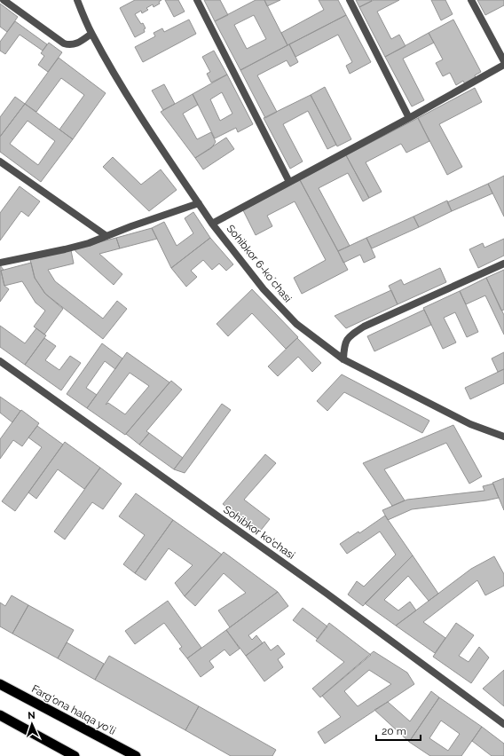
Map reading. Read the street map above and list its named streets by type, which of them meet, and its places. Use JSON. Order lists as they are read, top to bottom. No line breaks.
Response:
{"streets":{"highway":["Farg‘ona halqa yo‘li"],"street":["Sohibkor 6-koʼchasi","Sohibkor ko'chasi"]},"scale_bar":"20 m","north":"top"}
